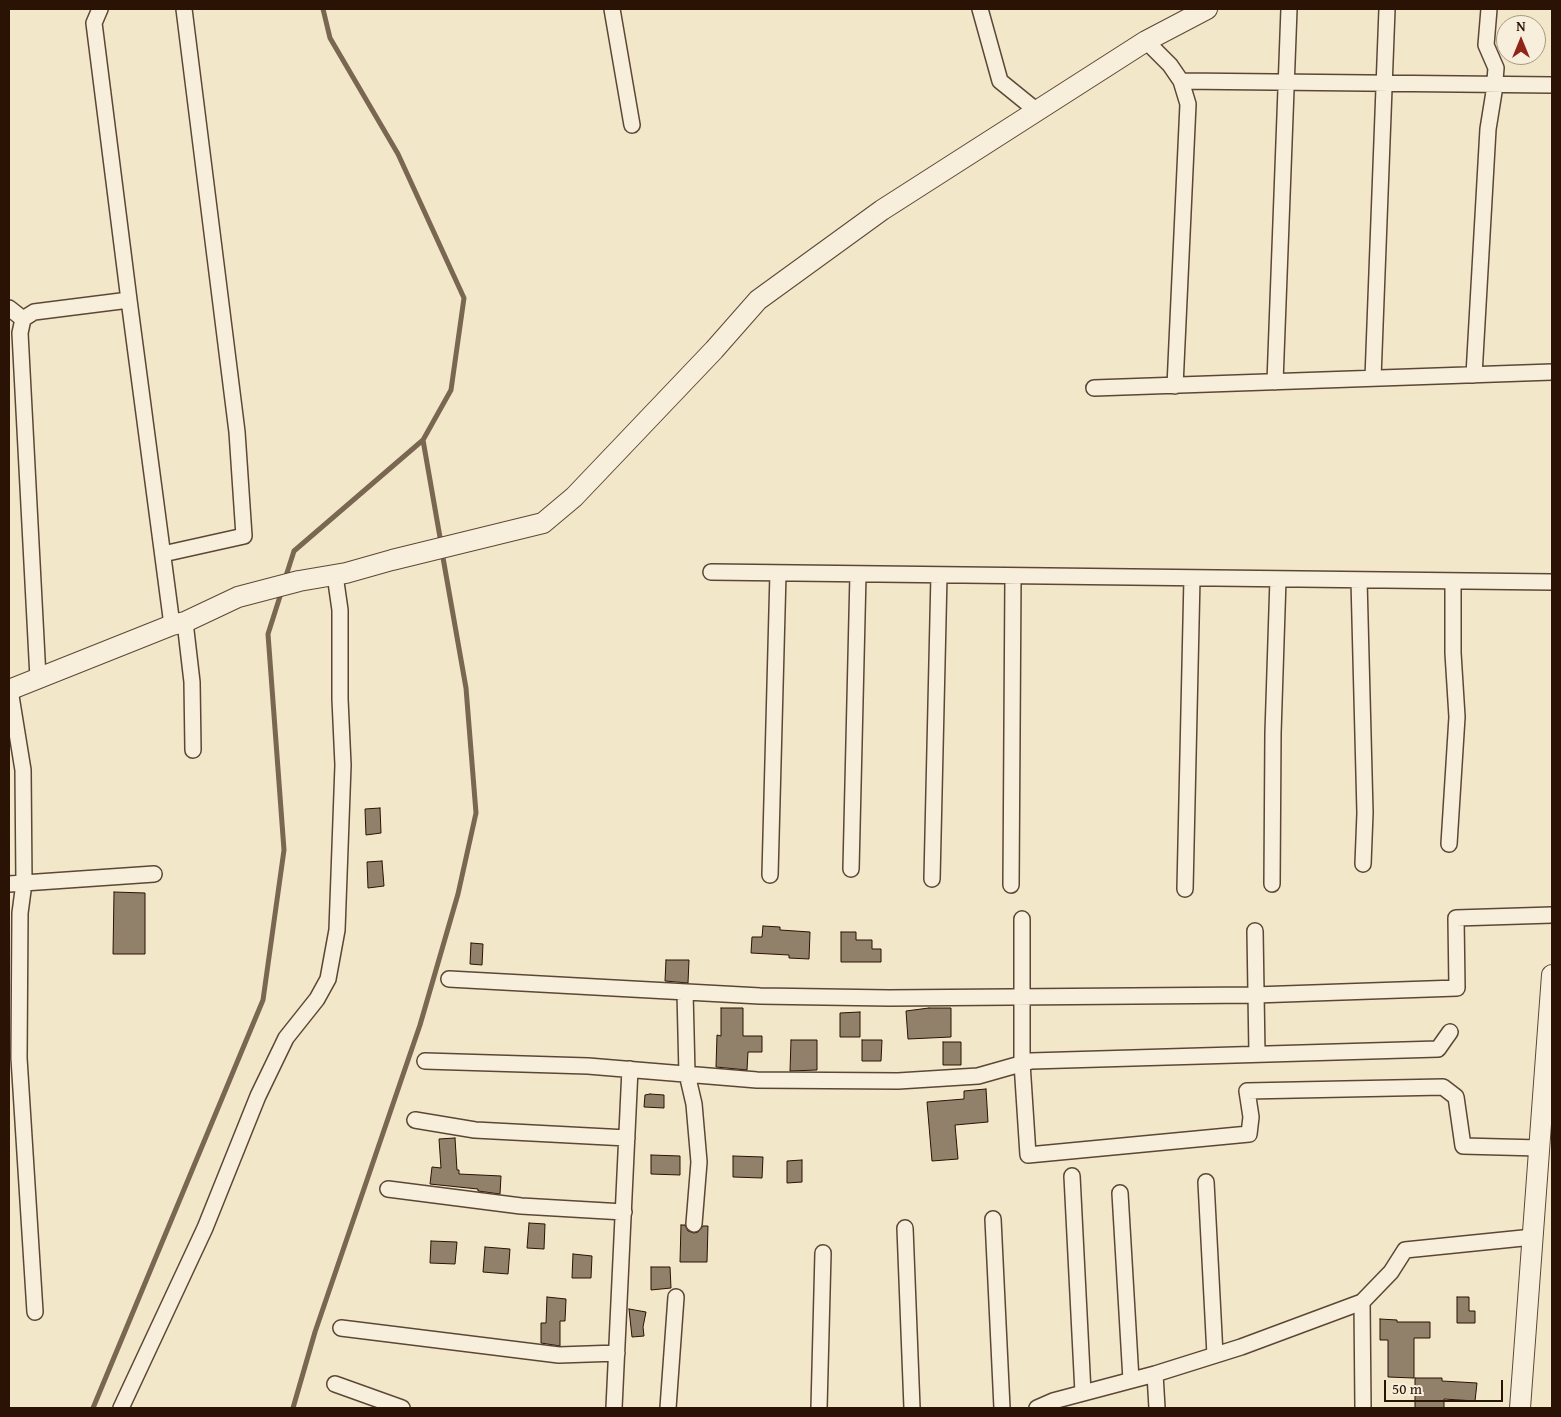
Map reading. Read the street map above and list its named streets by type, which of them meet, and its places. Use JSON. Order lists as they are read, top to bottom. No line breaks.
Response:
{"scale_bar":"50 m","north":"top"}
